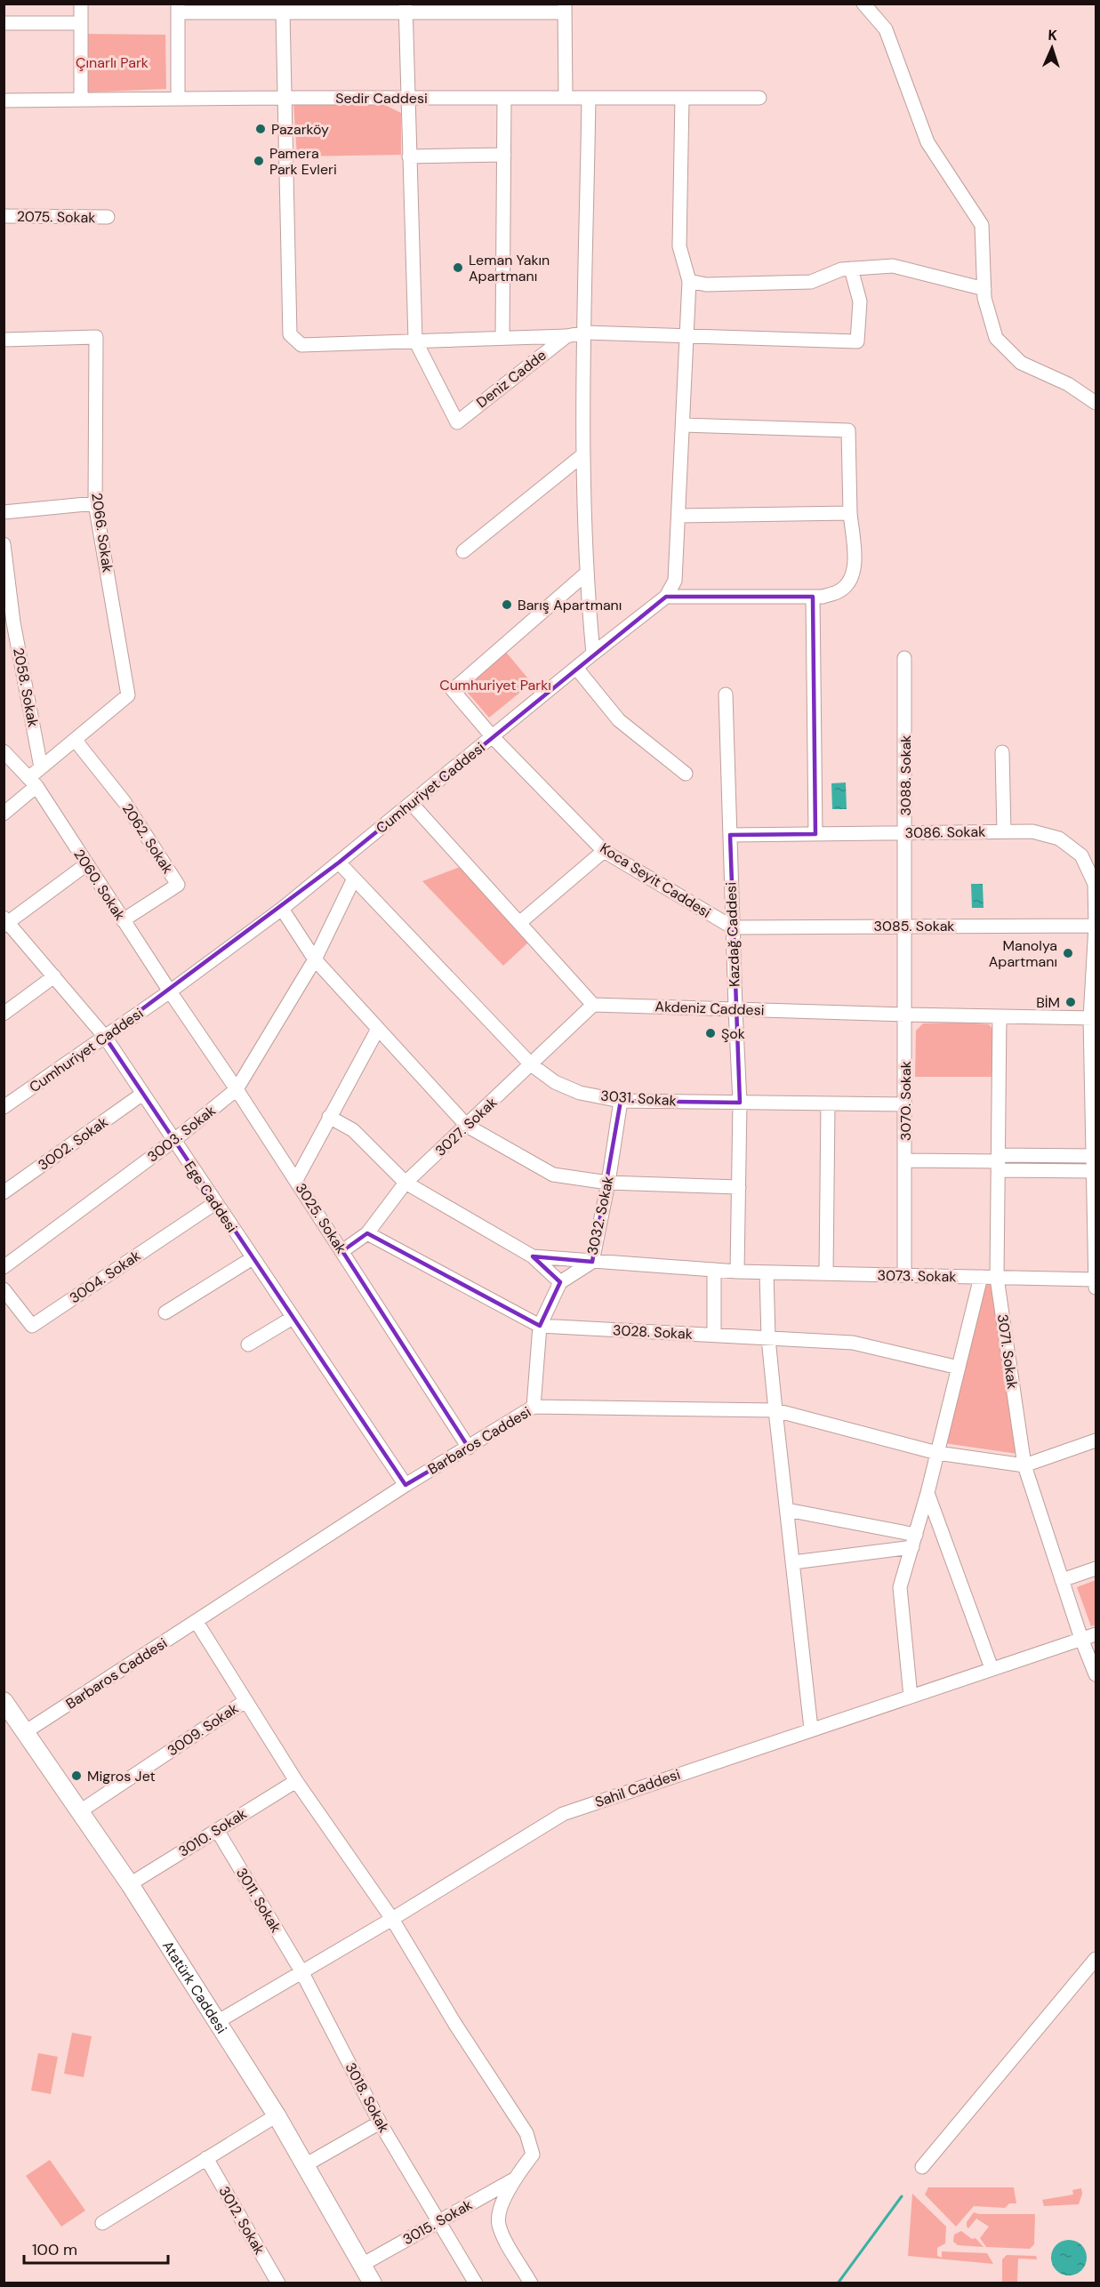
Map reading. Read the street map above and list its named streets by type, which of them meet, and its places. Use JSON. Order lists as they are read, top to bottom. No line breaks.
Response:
{"streets":{"main road":["Atatürk Caddesi"],"street":["Sedir Caddesi","2075. Sokak","Deniz Cadde","2066. Sokak","2058. Sokak","3088. Sokak","Cumhuriyet Caddesi","3086. Sokak","2062. Sokak","Koca Seyit Caddesi","2060. Sokak","3085. Sokak","Kazdağ Caddesi","Akdeniz Caddesi","3031. Sokak","3070. Sokak","3027. Sokak","3003. Sokak","3002. Sokak","Ege Caddesi","3032. Sokak","3025. Sokak","3073. Sokak","3004. Sokak","3028. Sokak","3071. Sokak","Barbaros Caddesi","3009. Sokak","Sahil Caddesi","3010. Sokak","3011. Sokak","3018. Sokak","3012. Sokak","3015. Sokak"]},"crossings":[["2066. Sokak","2062. Sokak"],["3088. Sokak","3086. Sokak"],["3088. Sokak","3085. Sokak"],["3088. Sokak","3070. Sokak"],["Cumhuriyet Caddesi","Koca Seyit Caddesi"],["Cumhuriyet Caddesi","2060. Sokak"],["Cumhuriyet Caddesi","3031. Sokak"],["Cumhuriyet Caddesi","Ege Caddesi"],["Cumhuriyet Caddesi","3025. Sokak"],["3086. Sokak","3085. Sokak"],["3086. Sokak","Kazdağ Caddesi"],["3086. Sokak","Akdeniz Caddesi"],["3086. Sokak","3073. Sokak"],["2062. Sokak","2060. Sokak"],["Koca Seyit Caddesi","3085. Sokak"],["Koca Seyit Caddesi","Kazdağ Caddesi"],["2060. Sokak","3025. Sokak"],["3085. Sokak","Kazdağ Caddesi"],["3085. Sokak","3070. Sokak"],["Kazdağ Caddesi","Akdeniz Caddesi"],["Kazdağ Caddesi","3031. Sokak"],["Kazdağ Caddesi","3073. Sokak"],["Akdeniz Caddesi","3070. Sokak"],["Akdeniz Caddesi","3027. Sokak"],["Akdeniz Caddesi","3071. Sokak"],["3031. Sokak","3070. Sokak"],["3031. Sokak","3027. Sokak"],["3031. Sokak","3003. Sokak"],["3031. Sokak","3032. Sokak"],["3070. Sokak","3073. Sokak"],["3027. Sokak","3025. Sokak"],["3027. Sokak","3028. Sokak"],["3003. Sokak","Ege Caddesi"],["3003. Sokak","3025. Sokak"],["3002. Sokak","Ege Caddesi"],["Ege Caddesi","3004. Sokak"],["Ege Caddesi","Barbaros Caddesi"],["3032. Sokak","3073. Sokak"],["3025. Sokak","Barbaros Caddesi"],["3073. Sokak","3071. Sokak"],["3071. Sokak","Barbaros Caddesi"],["3071. Sokak","Sahil Caddesi"],["Barbaros Caddesi","Atatürk Caddesi"],["3009. Sokak","Atatürk Caddesi"],["Sahil Caddesi","3011. Sokak"],["Sahil Caddesi","Atatürk Caddesi"],["Sahil Caddesi","3018. Sokak"],["3010. Sokak","3011. Sokak"],["3010. Sokak","Atatürk Caddesi"],["3011. Sokak","3018. Sokak"],["Atatürk Caddesi","3015. Sokak"],["3018. Sokak","3015. Sokak"]],"parks":["Çınarlı Park","Cumhuriyet Parkı"],"places":["Pazarköy","Pamera Park Evleri","Leman Yakın Apartmanı","Barış Apartmanı","Manolya Apartmanı","BİM","Şok","Migros Jet"],"scale_bar":"100 m","north":"top"}
